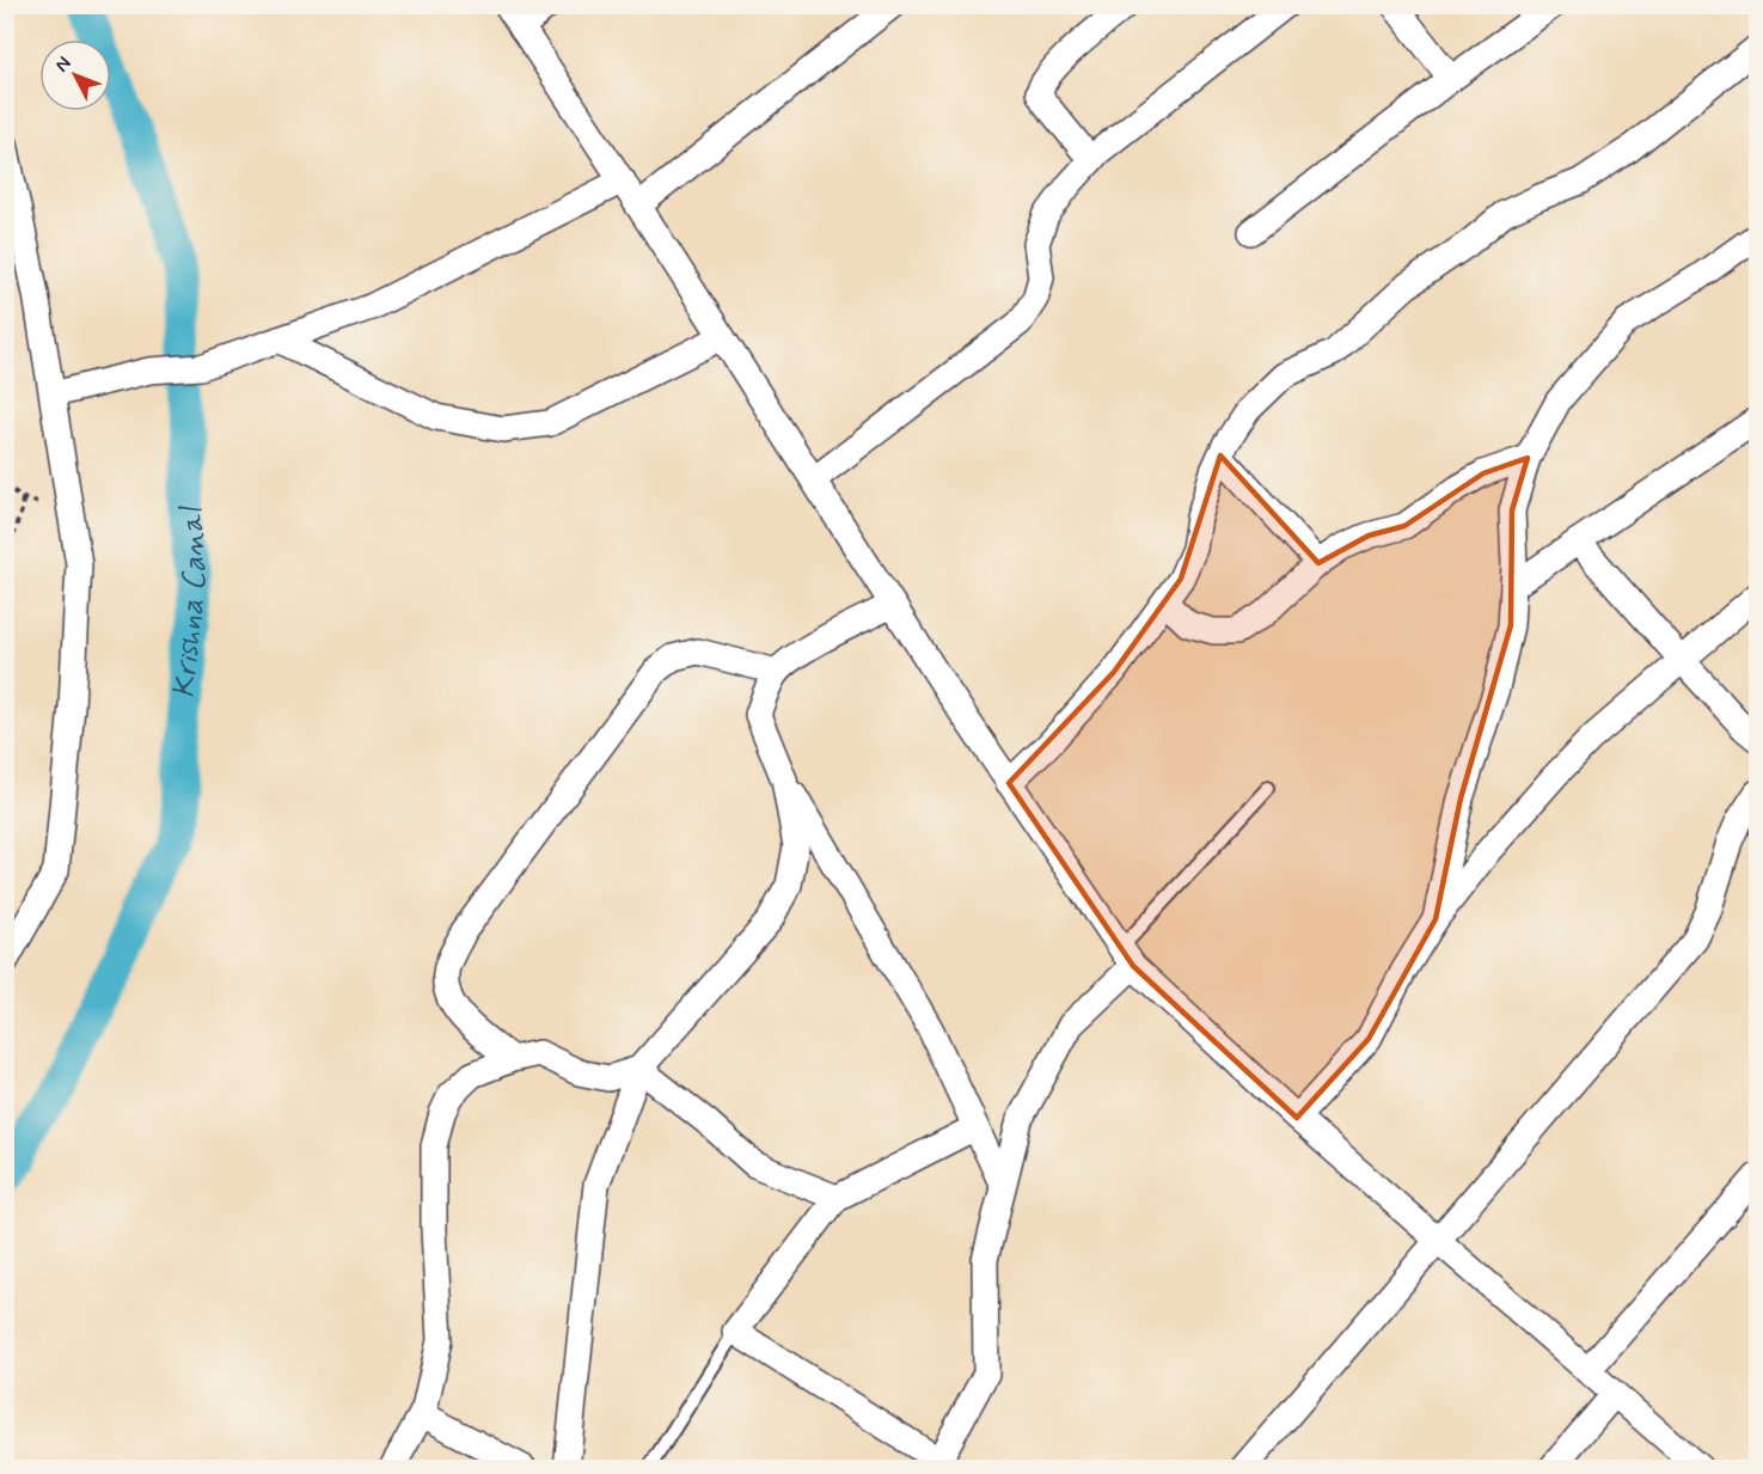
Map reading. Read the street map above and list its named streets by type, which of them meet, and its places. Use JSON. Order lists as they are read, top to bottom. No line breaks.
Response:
{"water":["Krishna Canal"],"north":"top left"}
